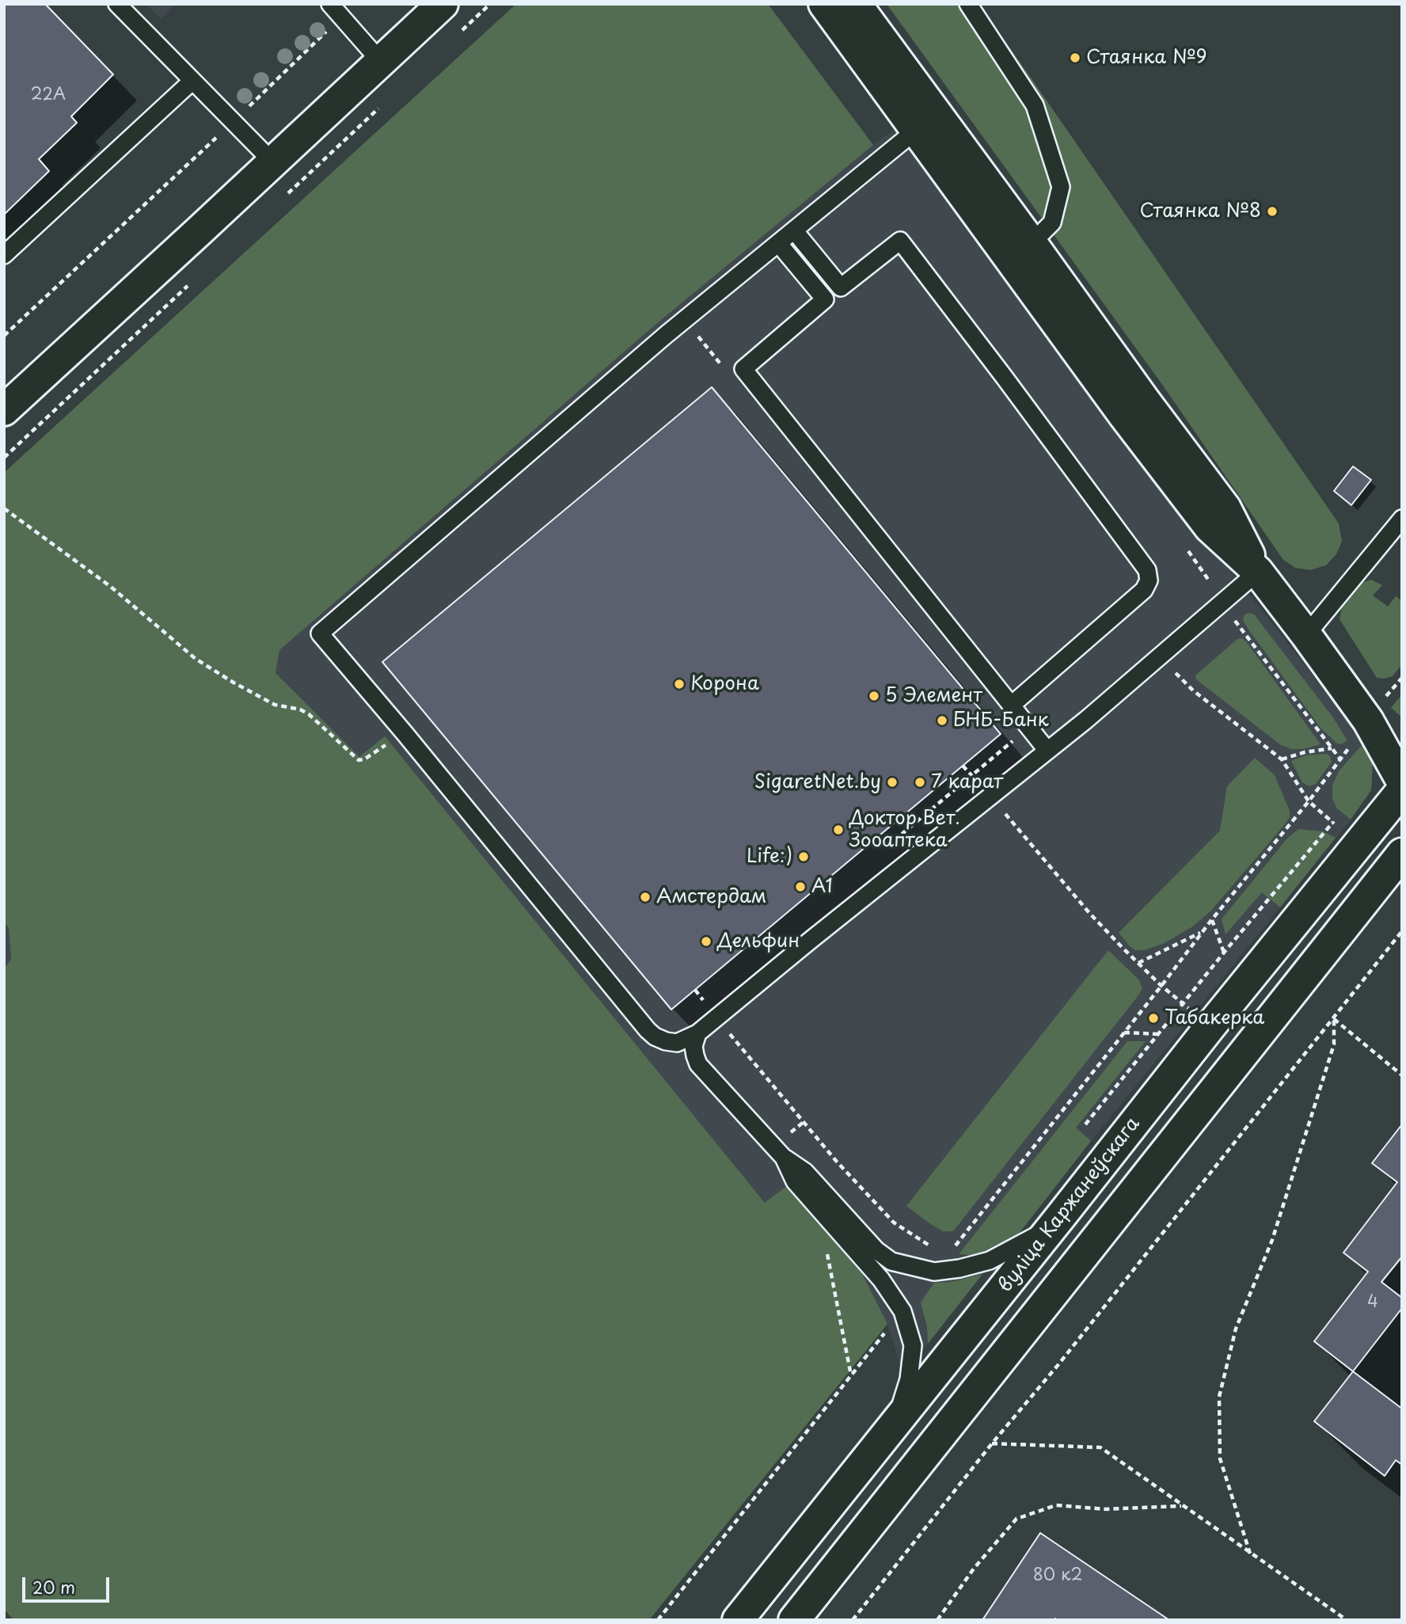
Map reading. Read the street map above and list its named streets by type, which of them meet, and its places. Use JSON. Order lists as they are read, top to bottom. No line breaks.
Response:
{"streets":{"street":["вуліца Каржанеўскага"]},"places":["Стаянка №9","Стаянка №8","Корона","5 Элемент","БНБ-Банк","SigaretNet.by","7 карат","Доктор Вет. Зооаптека","Life:)","A1","Амстердам","Дельфин","Табакерка"],"house_numbers":["22А","4","80 к2"],"scale_bar":"20 m"}
